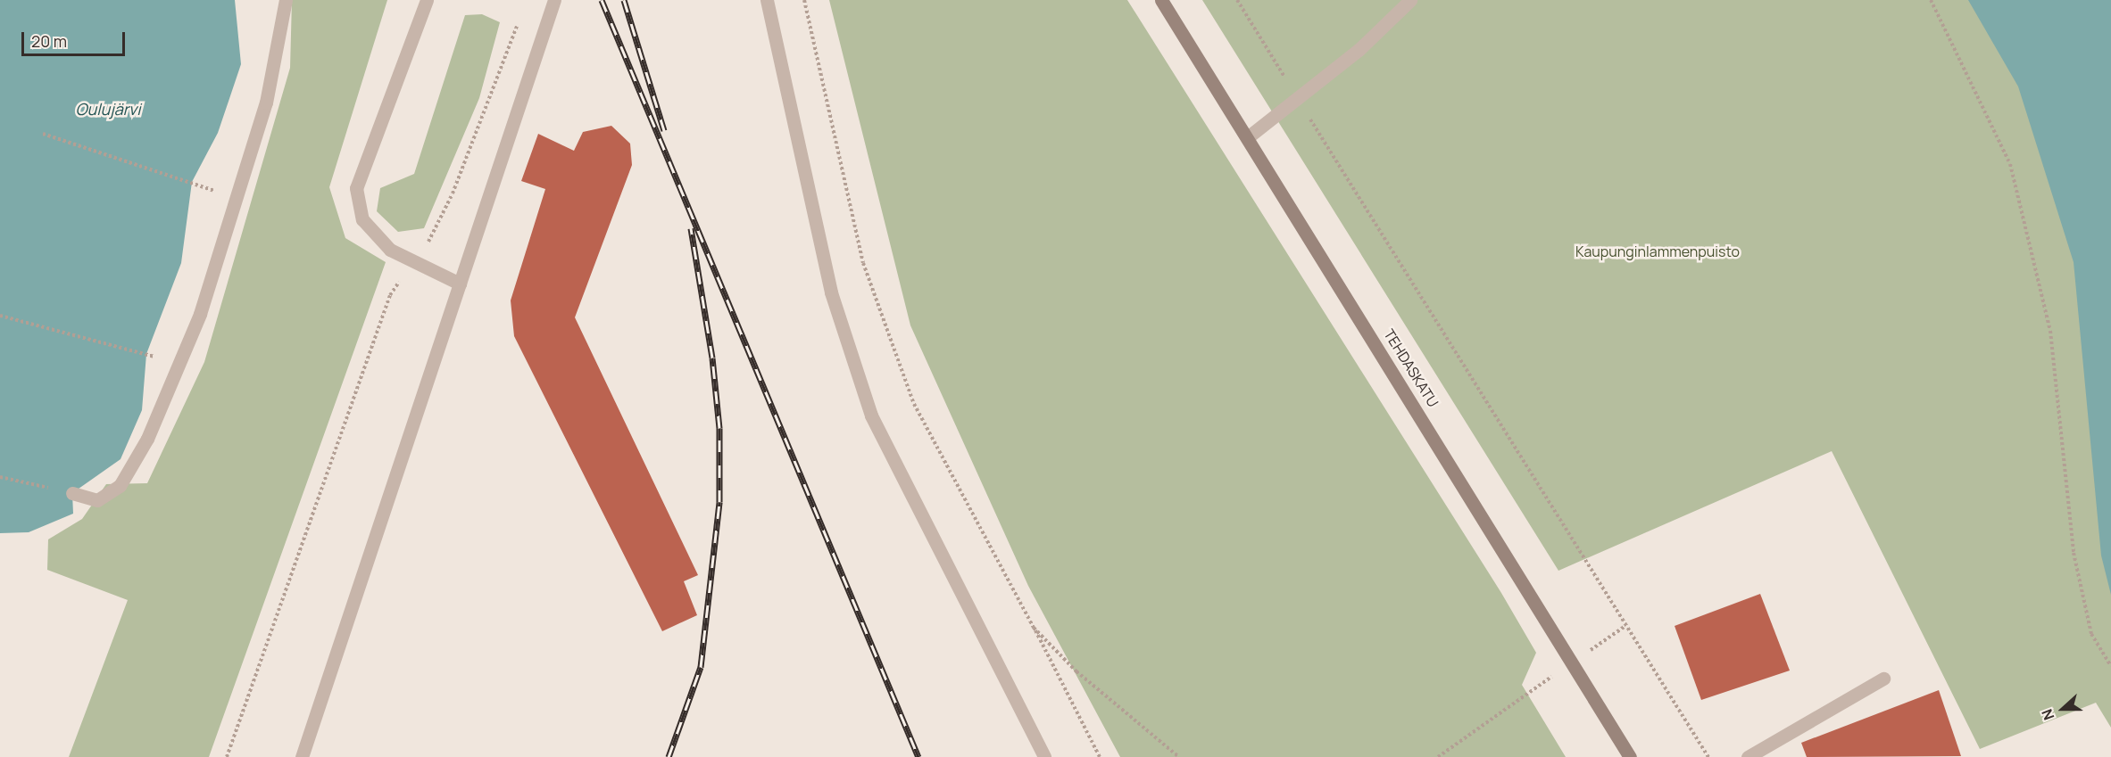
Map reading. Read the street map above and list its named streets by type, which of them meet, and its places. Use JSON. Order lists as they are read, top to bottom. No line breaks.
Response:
{"streets":{"street":["TEHDASKATU"]},"water":["Oulujärvi"],"parks":["Kaupunginlammenpuisto"],"scale_bar":"20 m","north":"left"}
